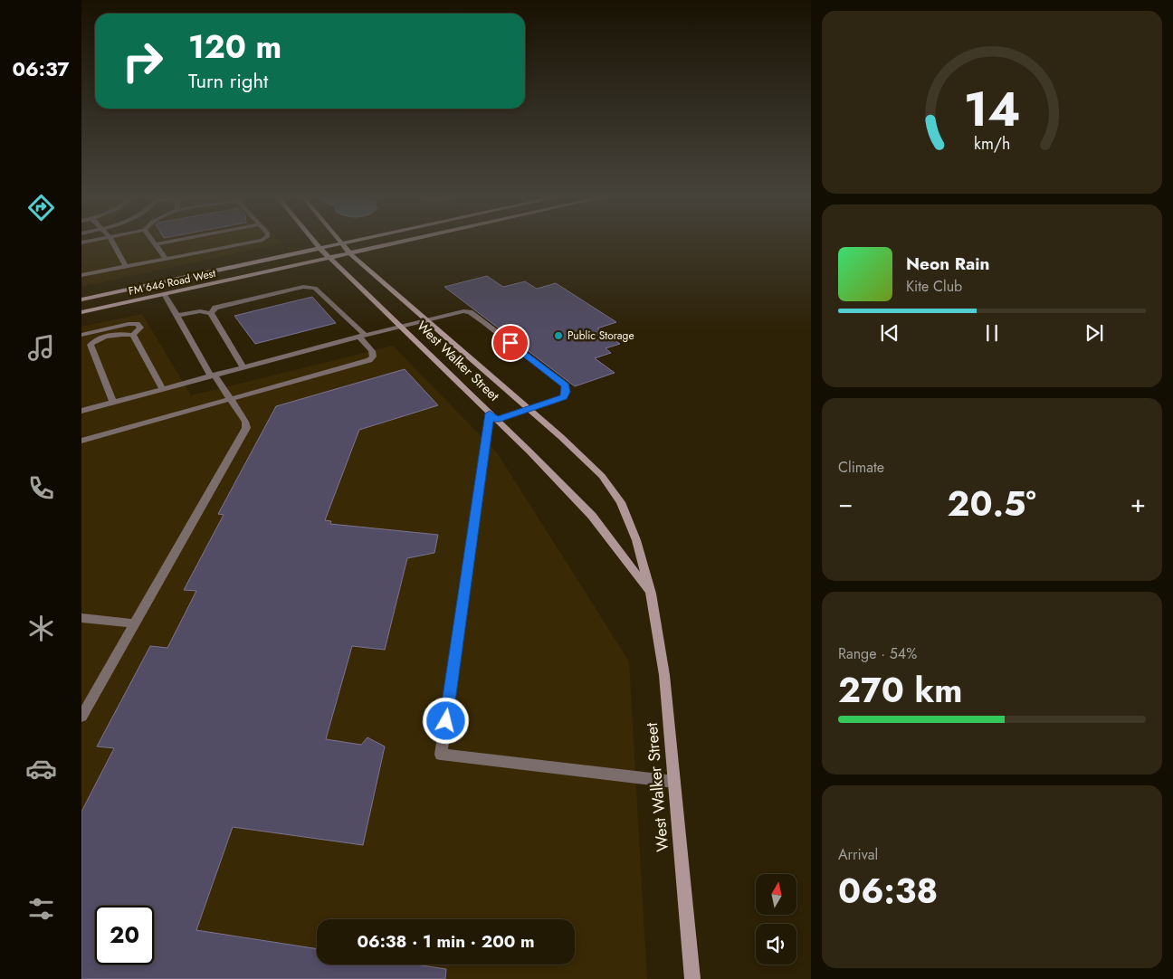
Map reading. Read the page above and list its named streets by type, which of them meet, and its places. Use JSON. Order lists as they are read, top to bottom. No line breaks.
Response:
{"streets":{"street":["FM 646 Road West","West Walker Street"]},"crossings":[["FM 646 Road West","West Walker Street"]],"places":["Public Storage"],"north":"top","page":{"tabs":"06:37","turn":["120 m","Turn right"],"song":["Neon Rain","Kite Club"],"tile":["Climate",["Range · 54%","270 km"],["Arrival","06:38"]],"heat":["−","20.5°","+"],"limit":"20","trip":"06:38 · 1 min · 200 m","gauge":["14","km/h"]}}
